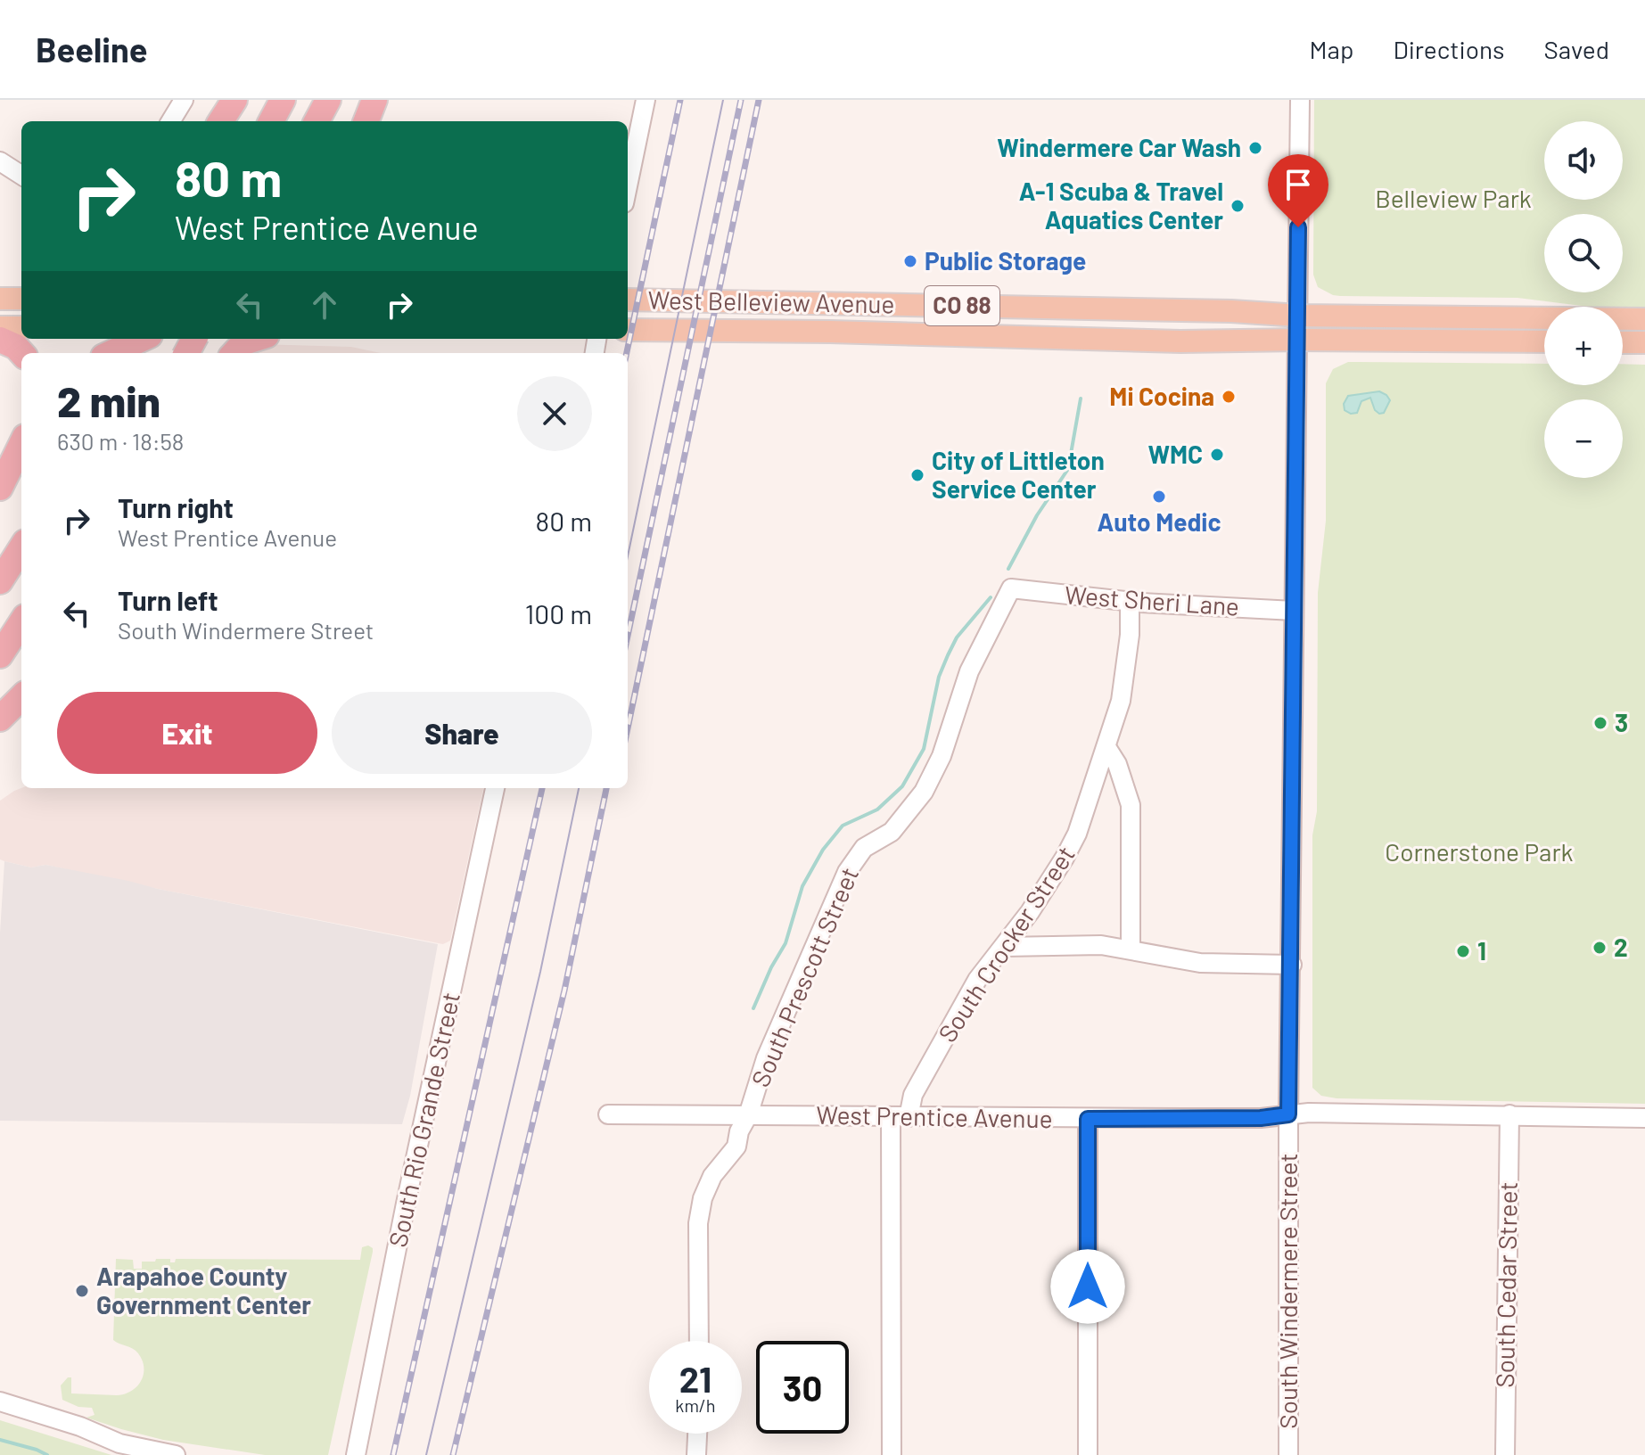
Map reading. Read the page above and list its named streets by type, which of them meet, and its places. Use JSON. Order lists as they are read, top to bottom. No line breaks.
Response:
{"streets":{"main road":["West Belleview Avenue","CO 88"],"street":["West Sheri Lane","South Crocker Street","South Prescott Street","West Prentice Avenue","South Rio Grande Street","South Cedar Street","South Windermere Street"]},"crossings":[["West Belleview Avenue","South Windermere Street"],["West Sheri Lane","South Crocker Street"],["West Sheri Lane","South Prescott Street"],["West Sheri Lane","South Windermere Street"],["South Crocker Street","West Prentice Avenue"],["South Prescott Street","West Prentice Avenue"],["West Prentice Avenue","South Cedar Street"],["West Prentice Avenue","South Windermere Street"]],"parks":["Belleview Park","Cornerstone Park"],"places":["Windermere Car Wash","A-1 Scuba & Travel Aquatics Center","Public Storage","Mi Cocina","WMC","City of Littleton Service Center","Auto Medic","3","2","1","Arapahoe County Government Center"],"page":{"header":"Beeline","nav":["Map","Directions","Saved"],"map_buttons":["+","−"],"turn":["80 m","West Prentice Avenue"],"heading":["2 min","630 m · 18:58"],"list":[{"name":"Turn right","note":"West Prentice Avenue","value":"80 m"},{"name":"Turn left","note":"South Windermere Street","value":"100 m"}],"buttons":["Exit","Share"],"speed":"21 km/h","limit":"30"}}
